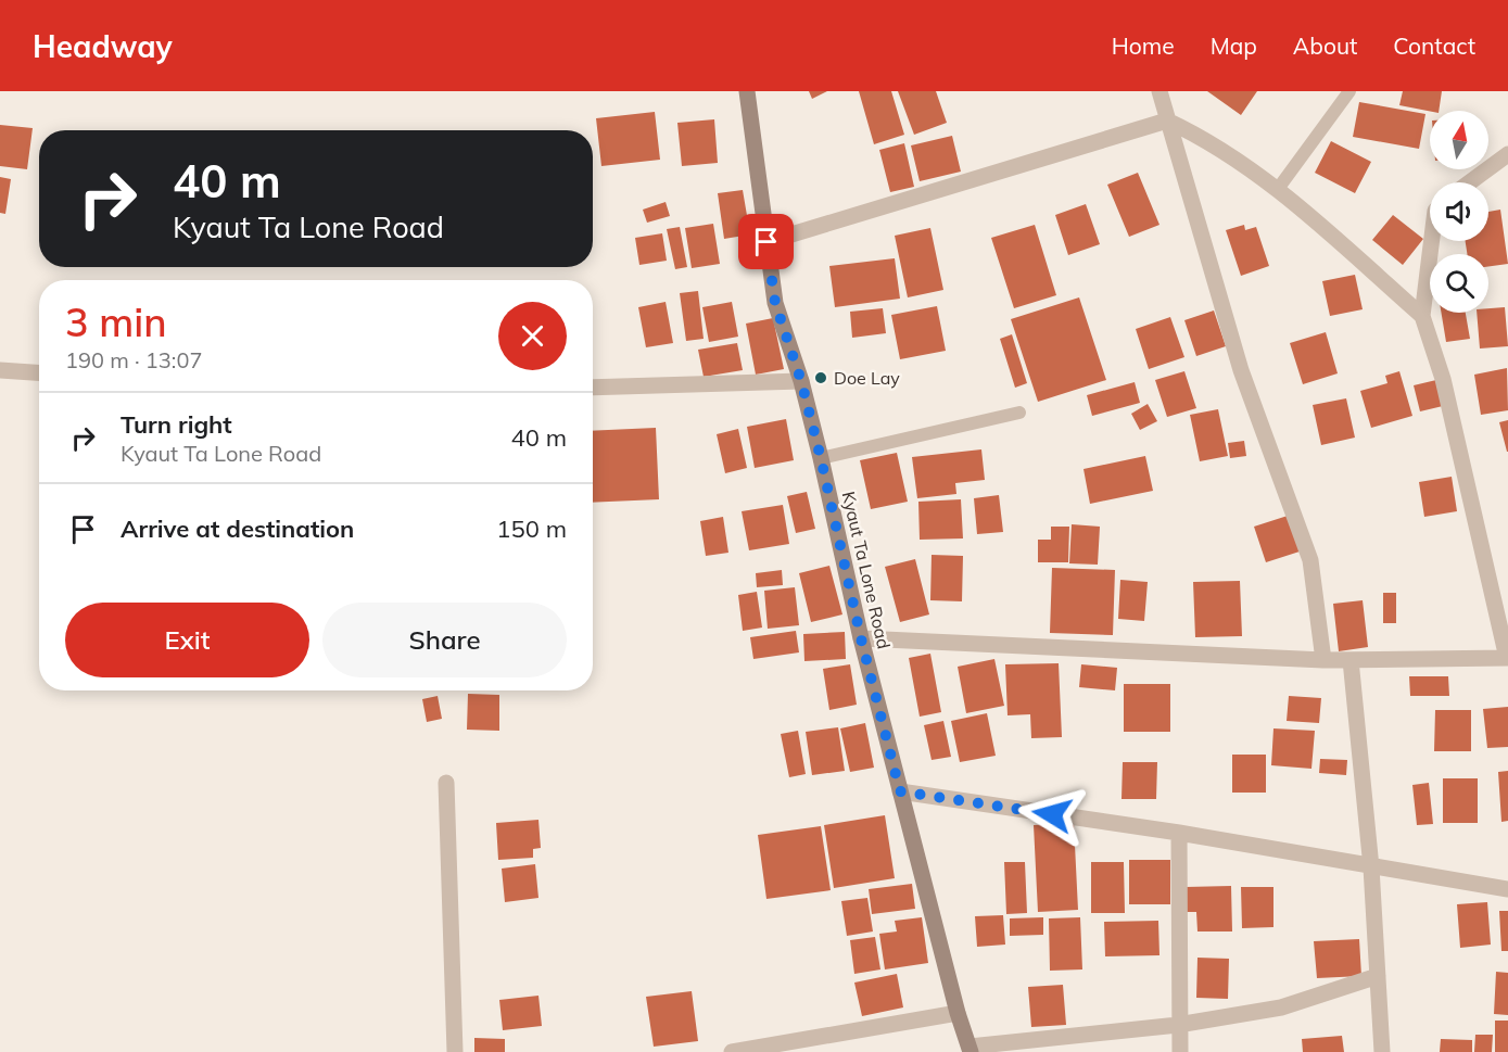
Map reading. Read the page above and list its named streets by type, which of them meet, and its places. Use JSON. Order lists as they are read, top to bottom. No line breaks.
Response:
{"streets":{"main road":["Kyaut Ta Lone Road"]},"places":["Doe Lay"],"north":"top","page":{"header":"Headway","nav":["Home","Map","About","Contact"],"turn":["40 m","Kyaut Ta Lone Road"],"heading":["3 min","190 m · 13:07"],"list":[{"name":"Turn right","note":"Kyaut Ta Lone Road","value":"40 m"},{"name":"Arrive at destination","value":"150 m"}],"buttons":["Exit","Share"]}}
